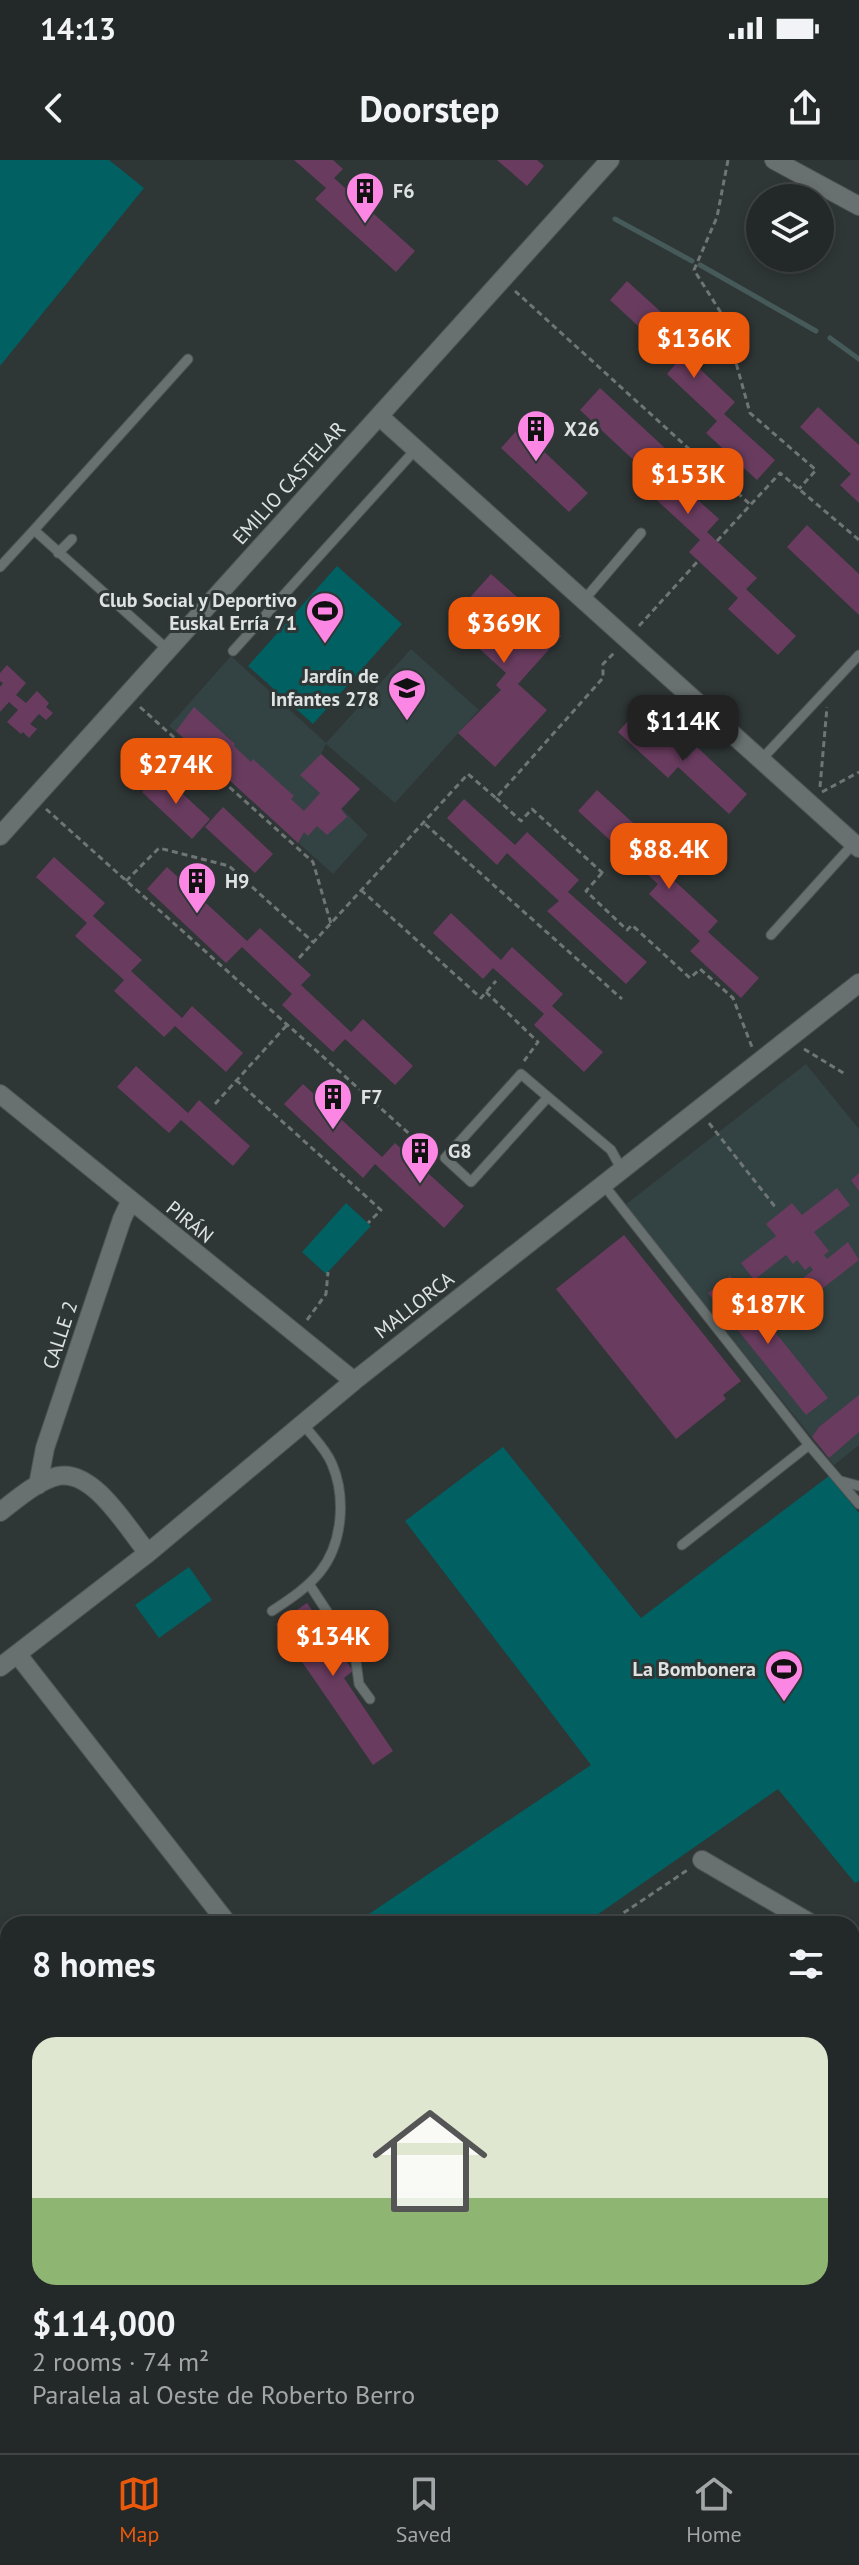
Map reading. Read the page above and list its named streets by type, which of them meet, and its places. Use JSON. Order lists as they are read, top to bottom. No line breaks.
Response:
{"streets":{"street":["EMILIO CASTELAR","PIRÁN","MALLORCA","CALLE 2"]},"crossings":[["PIRÁN","MALLORCA"],["PIRÁN","CALLE 2"]],"places":{"building":["F6","X26","H9","F7","G8"],"sports":["Club Social y Deportivo Euskal Erría 71","La Bombonera"],"school or university":["Jardín de Infantes 278"]},"page":{"status":"14:13","header":"Doorstep","price":["$136K","$153K","$369K","$114K","$274K","$88.4K","$187K","$134K"],"heading":"8 homes","list":[{"name":"$114,000","note":"2 rooms · 74 m² · Paralela al Oeste de Roberto Berro"}],"tabs":["Map","Saved","Home"]}}
